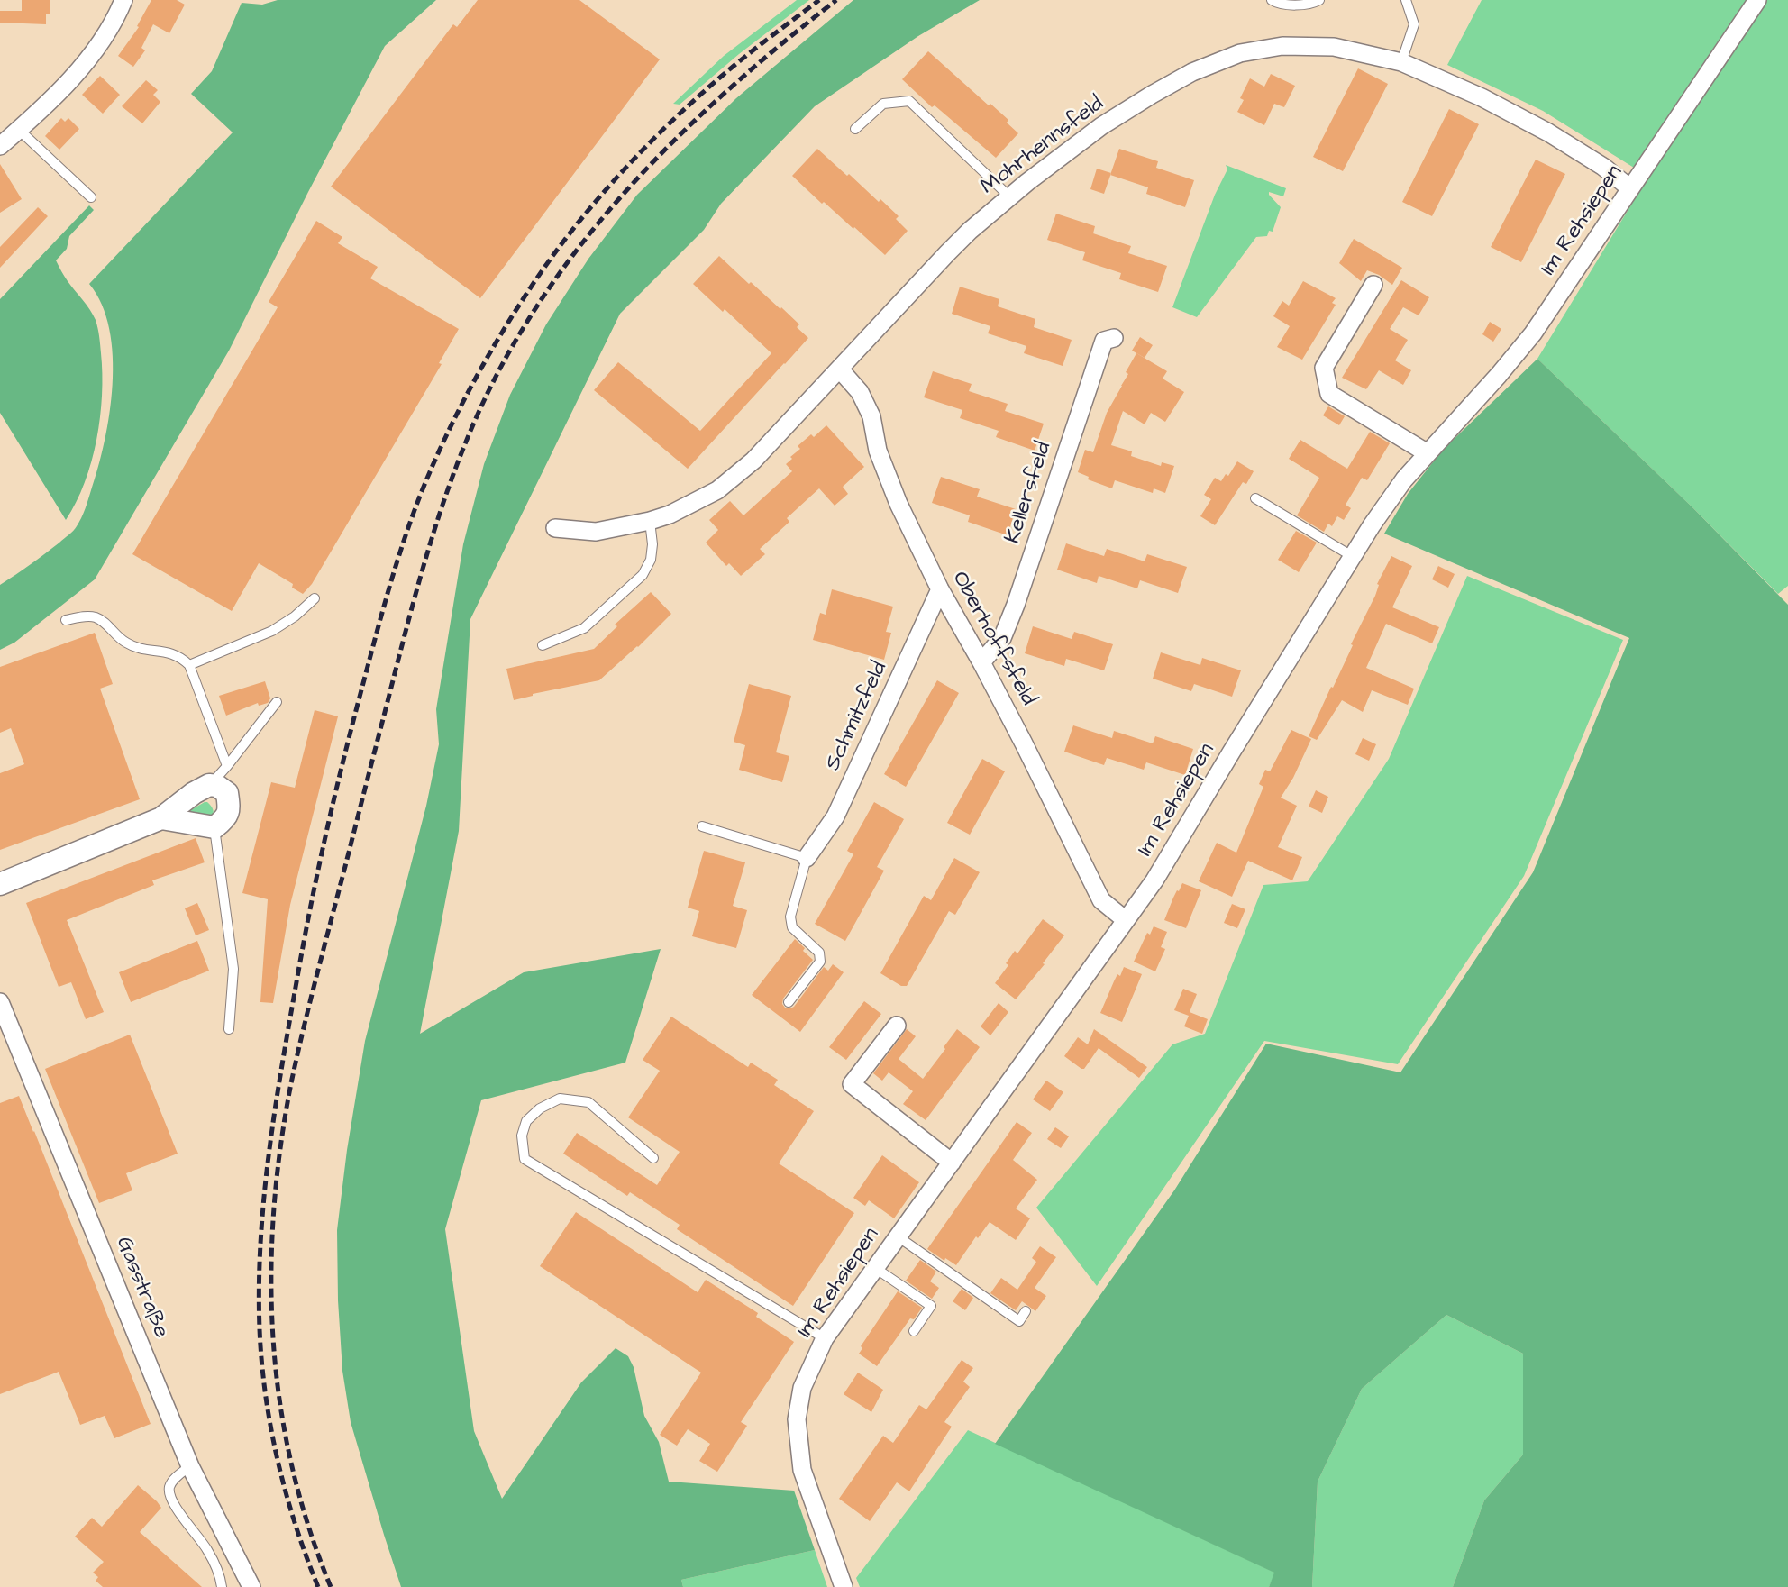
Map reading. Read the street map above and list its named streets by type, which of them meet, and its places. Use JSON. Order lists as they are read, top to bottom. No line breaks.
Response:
{"streets":{"street":["Mohrhennsfeld","Im Rehsiepen","Kellersfeld","Oberhoffsfeld","Schmitzfeld","Gasstraße"]},"crossings":[["Mohrhennsfeld","Im Rehsiepen"],["Mohrhennsfeld","Oberhoffsfeld"],["Im Rehsiepen","Oberhoffsfeld"],["Kellersfeld","Oberhoffsfeld"],["Oberhoffsfeld","Schmitzfeld"]]}
